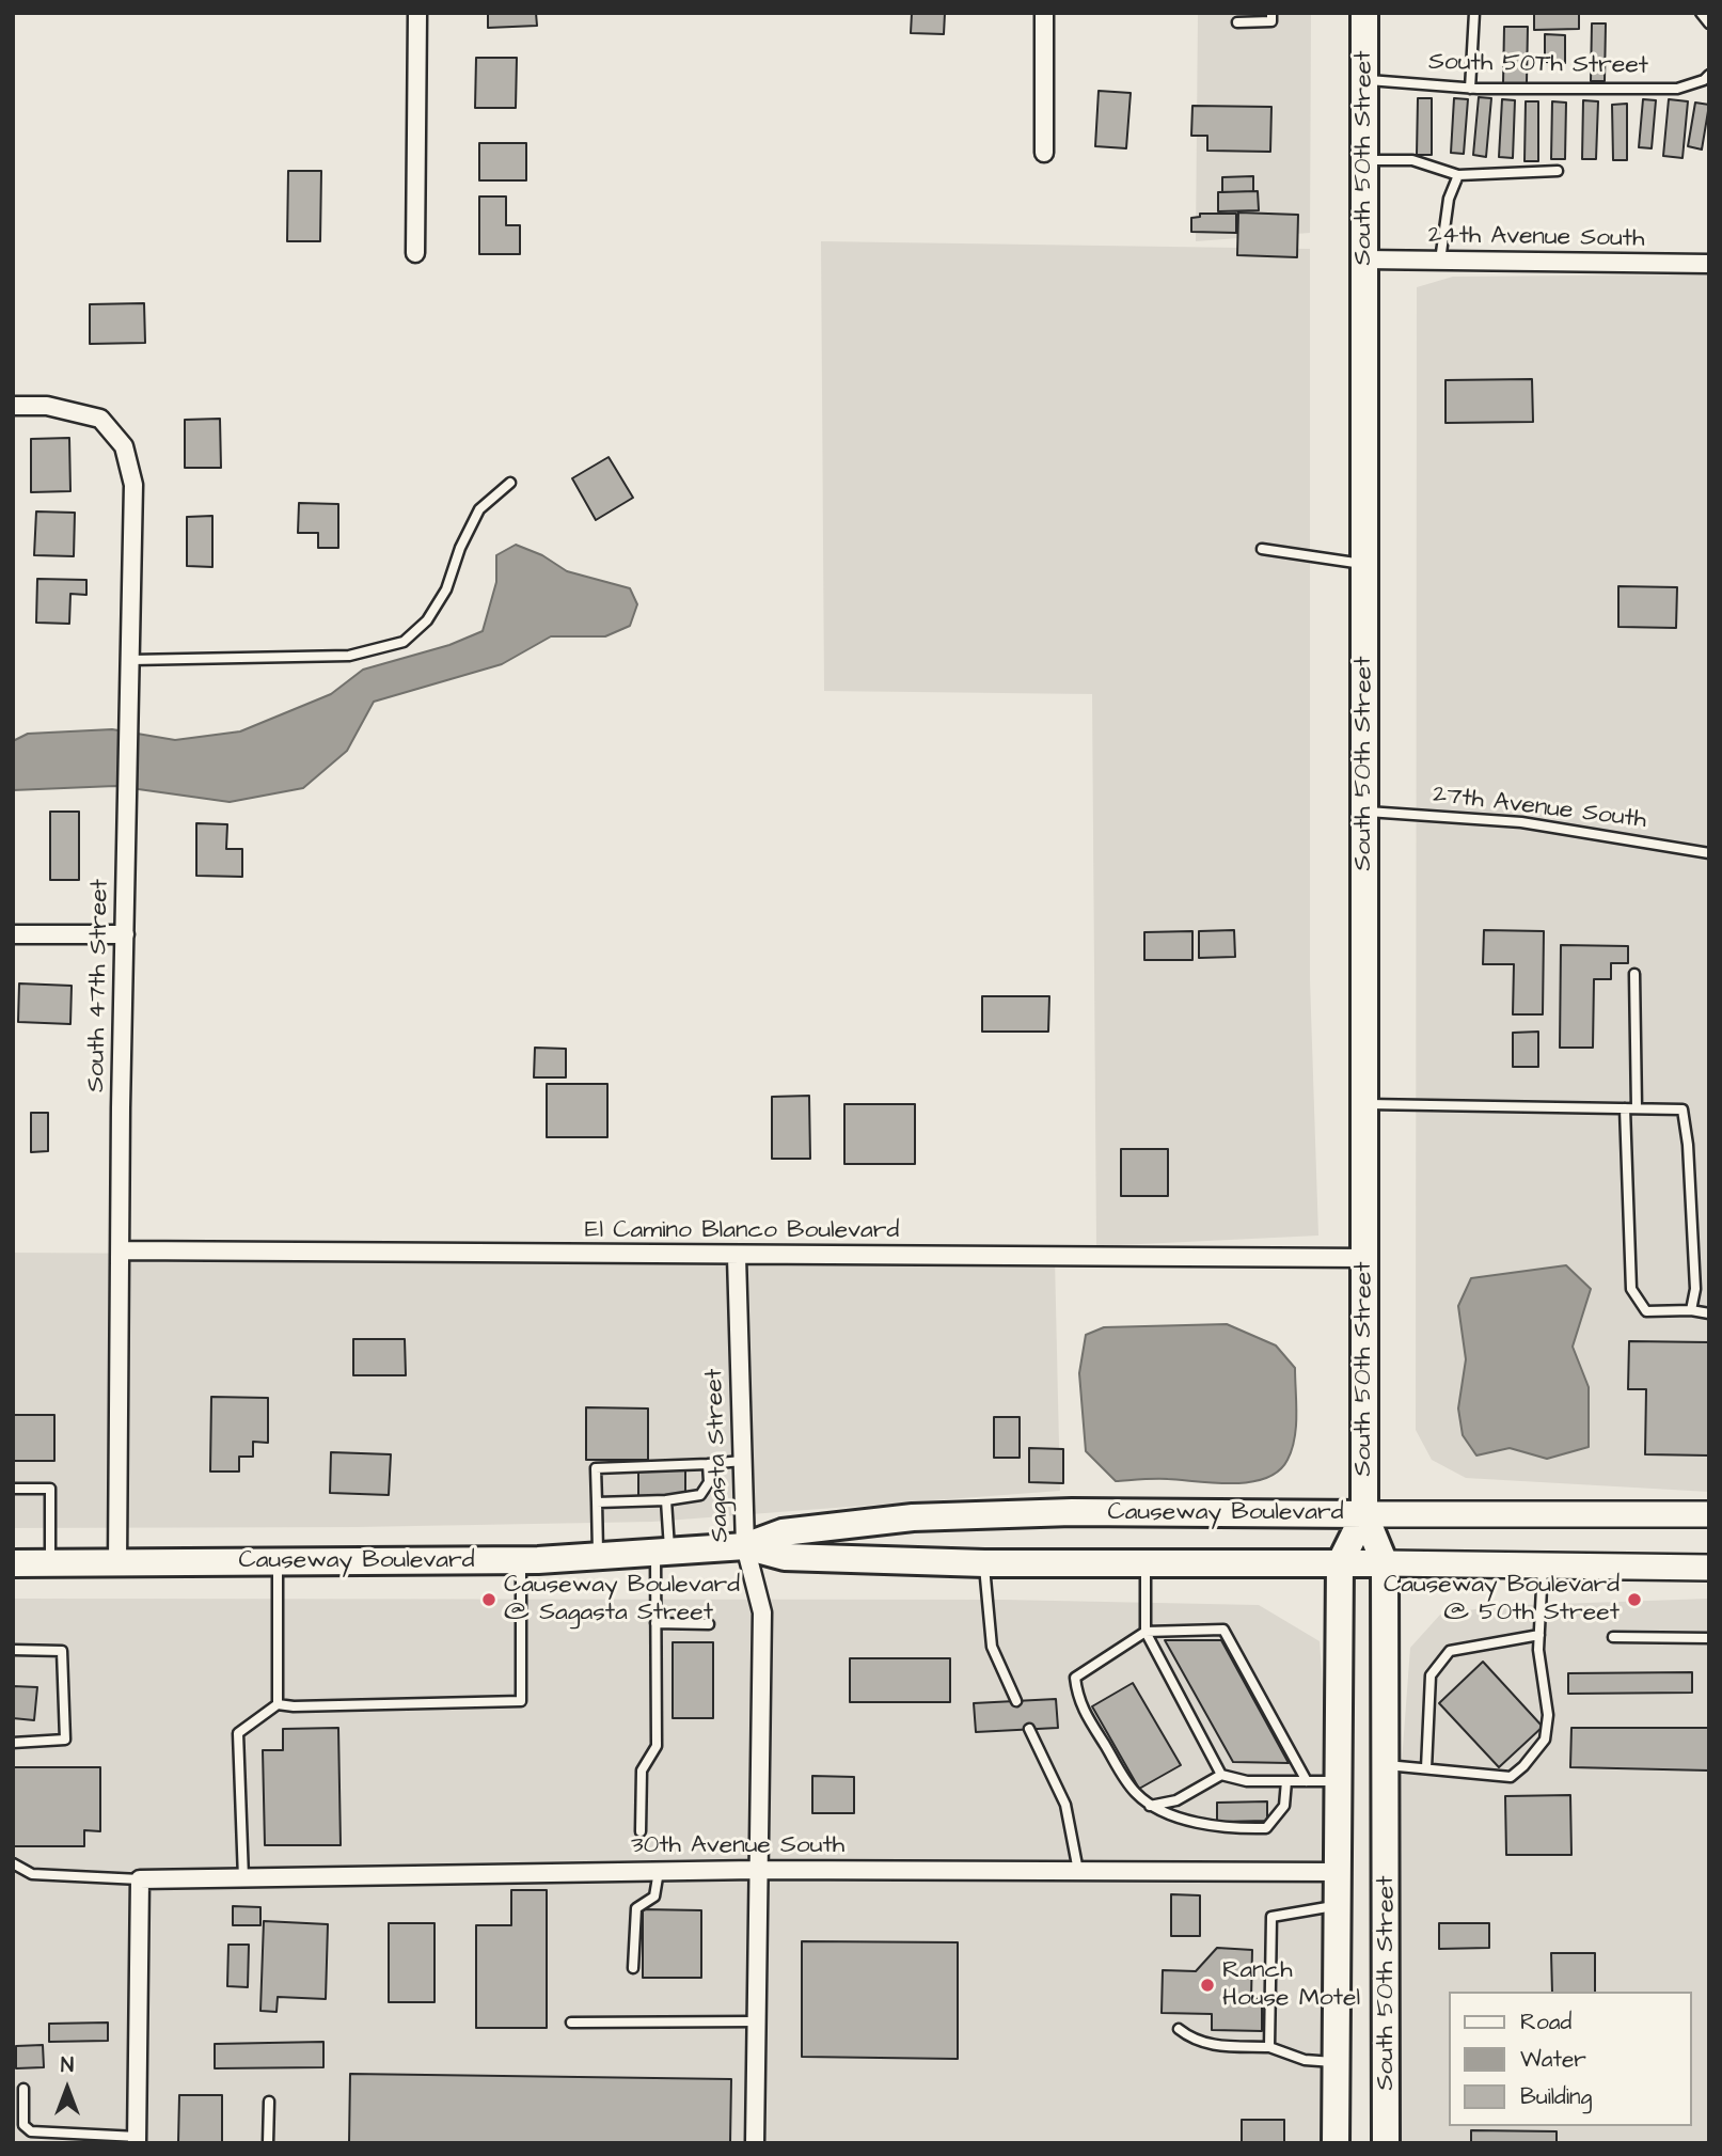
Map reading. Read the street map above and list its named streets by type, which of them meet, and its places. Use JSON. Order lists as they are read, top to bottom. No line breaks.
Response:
{"streets":{"main road":["South 50th Street","Causeway Boulevard"],"street":["24th Avenue South","South 47th Street","El Camino Blanco Boulevard","Sagasta Street","30th Avenue South"],"lane":["South 50Th Street","27th Avenue South"]},"crossings":[["South 50Th Street","South 50th Street"],["South 50th Street","24th Avenue South"],["South 50th Street","27th Avenue South"],["South 50th Street","El Camino Blanco Boulevard"],["South 50th Street","Causeway Boulevard"],["South 50th Street","30th Avenue South"],["South 47th Street","El Camino Blanco Boulevard"],["South 47th Street","Causeway Boulevard"],["El Camino Blanco Boulevard","Sagasta Street"],["Sagasta Street","Causeway Boulevard"],["Sagasta Street","30th Avenue South"]],"places":["Causeway Boulevard @ Sagasta Street","Causeway Boulevard @ 50th Street","Ranch House Motel"],"legend":["Road","Water","Building"],"north":"top"}
